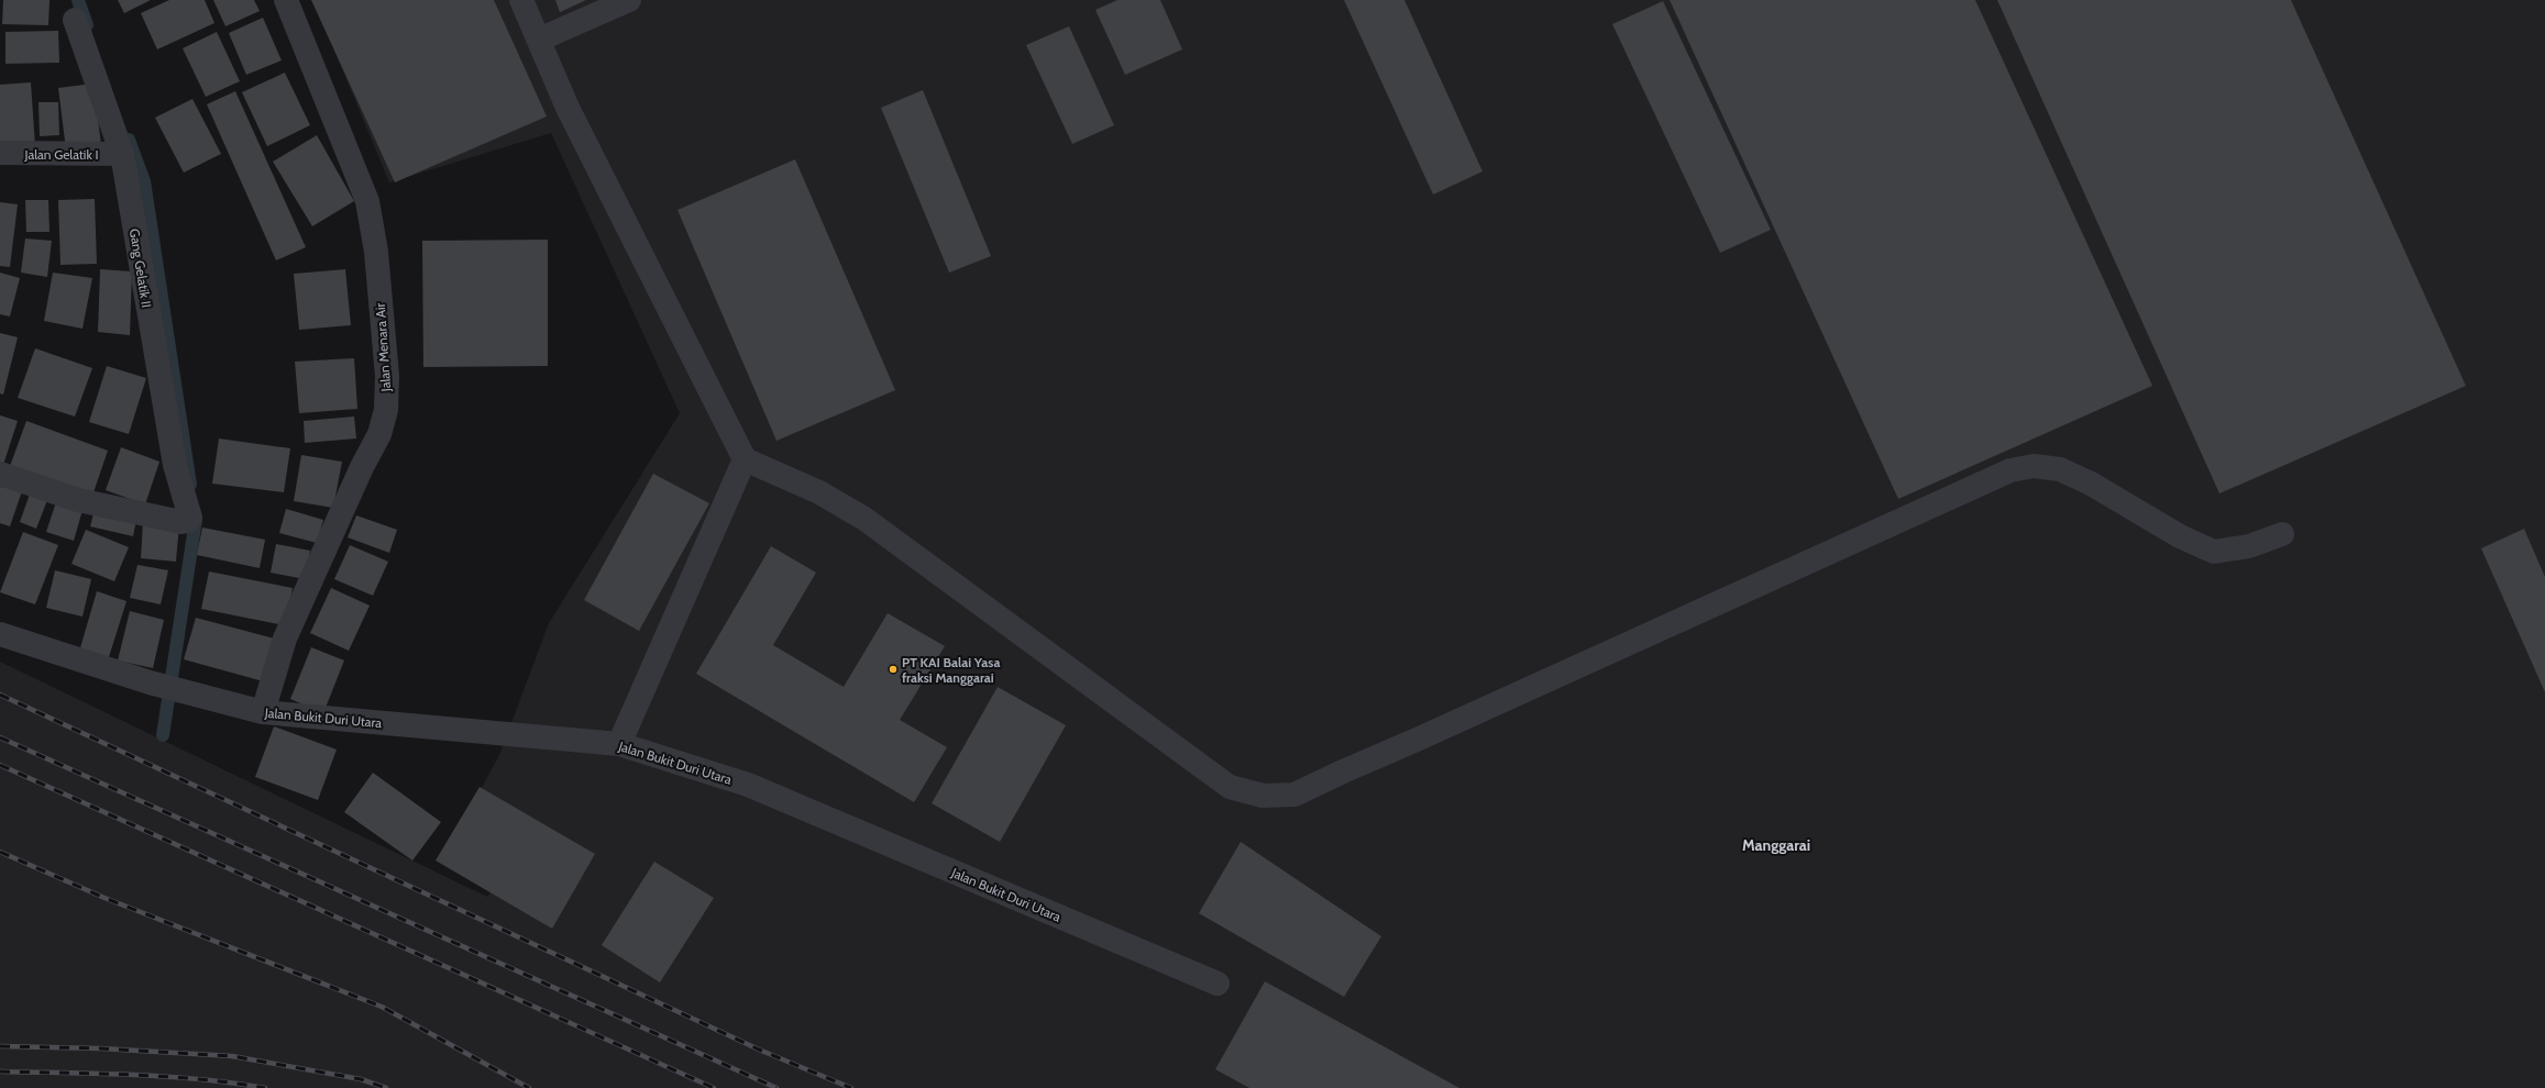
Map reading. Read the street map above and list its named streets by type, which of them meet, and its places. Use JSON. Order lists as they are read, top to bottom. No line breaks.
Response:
{"streets":{"street":["Jalan Gelatik I","Gang Gelatik II","Jalan Menara Air","Jalan Bukit Duri Utara"]},"crossings":[["Jalan Gelatik I","Gang Gelatik II"],["Jalan Menara Air","Jalan Bukit Duri Utara"]],"districts":["Manggarai"],"places":["PT KAI Balai Yasa fraksi Manggarai"]}
